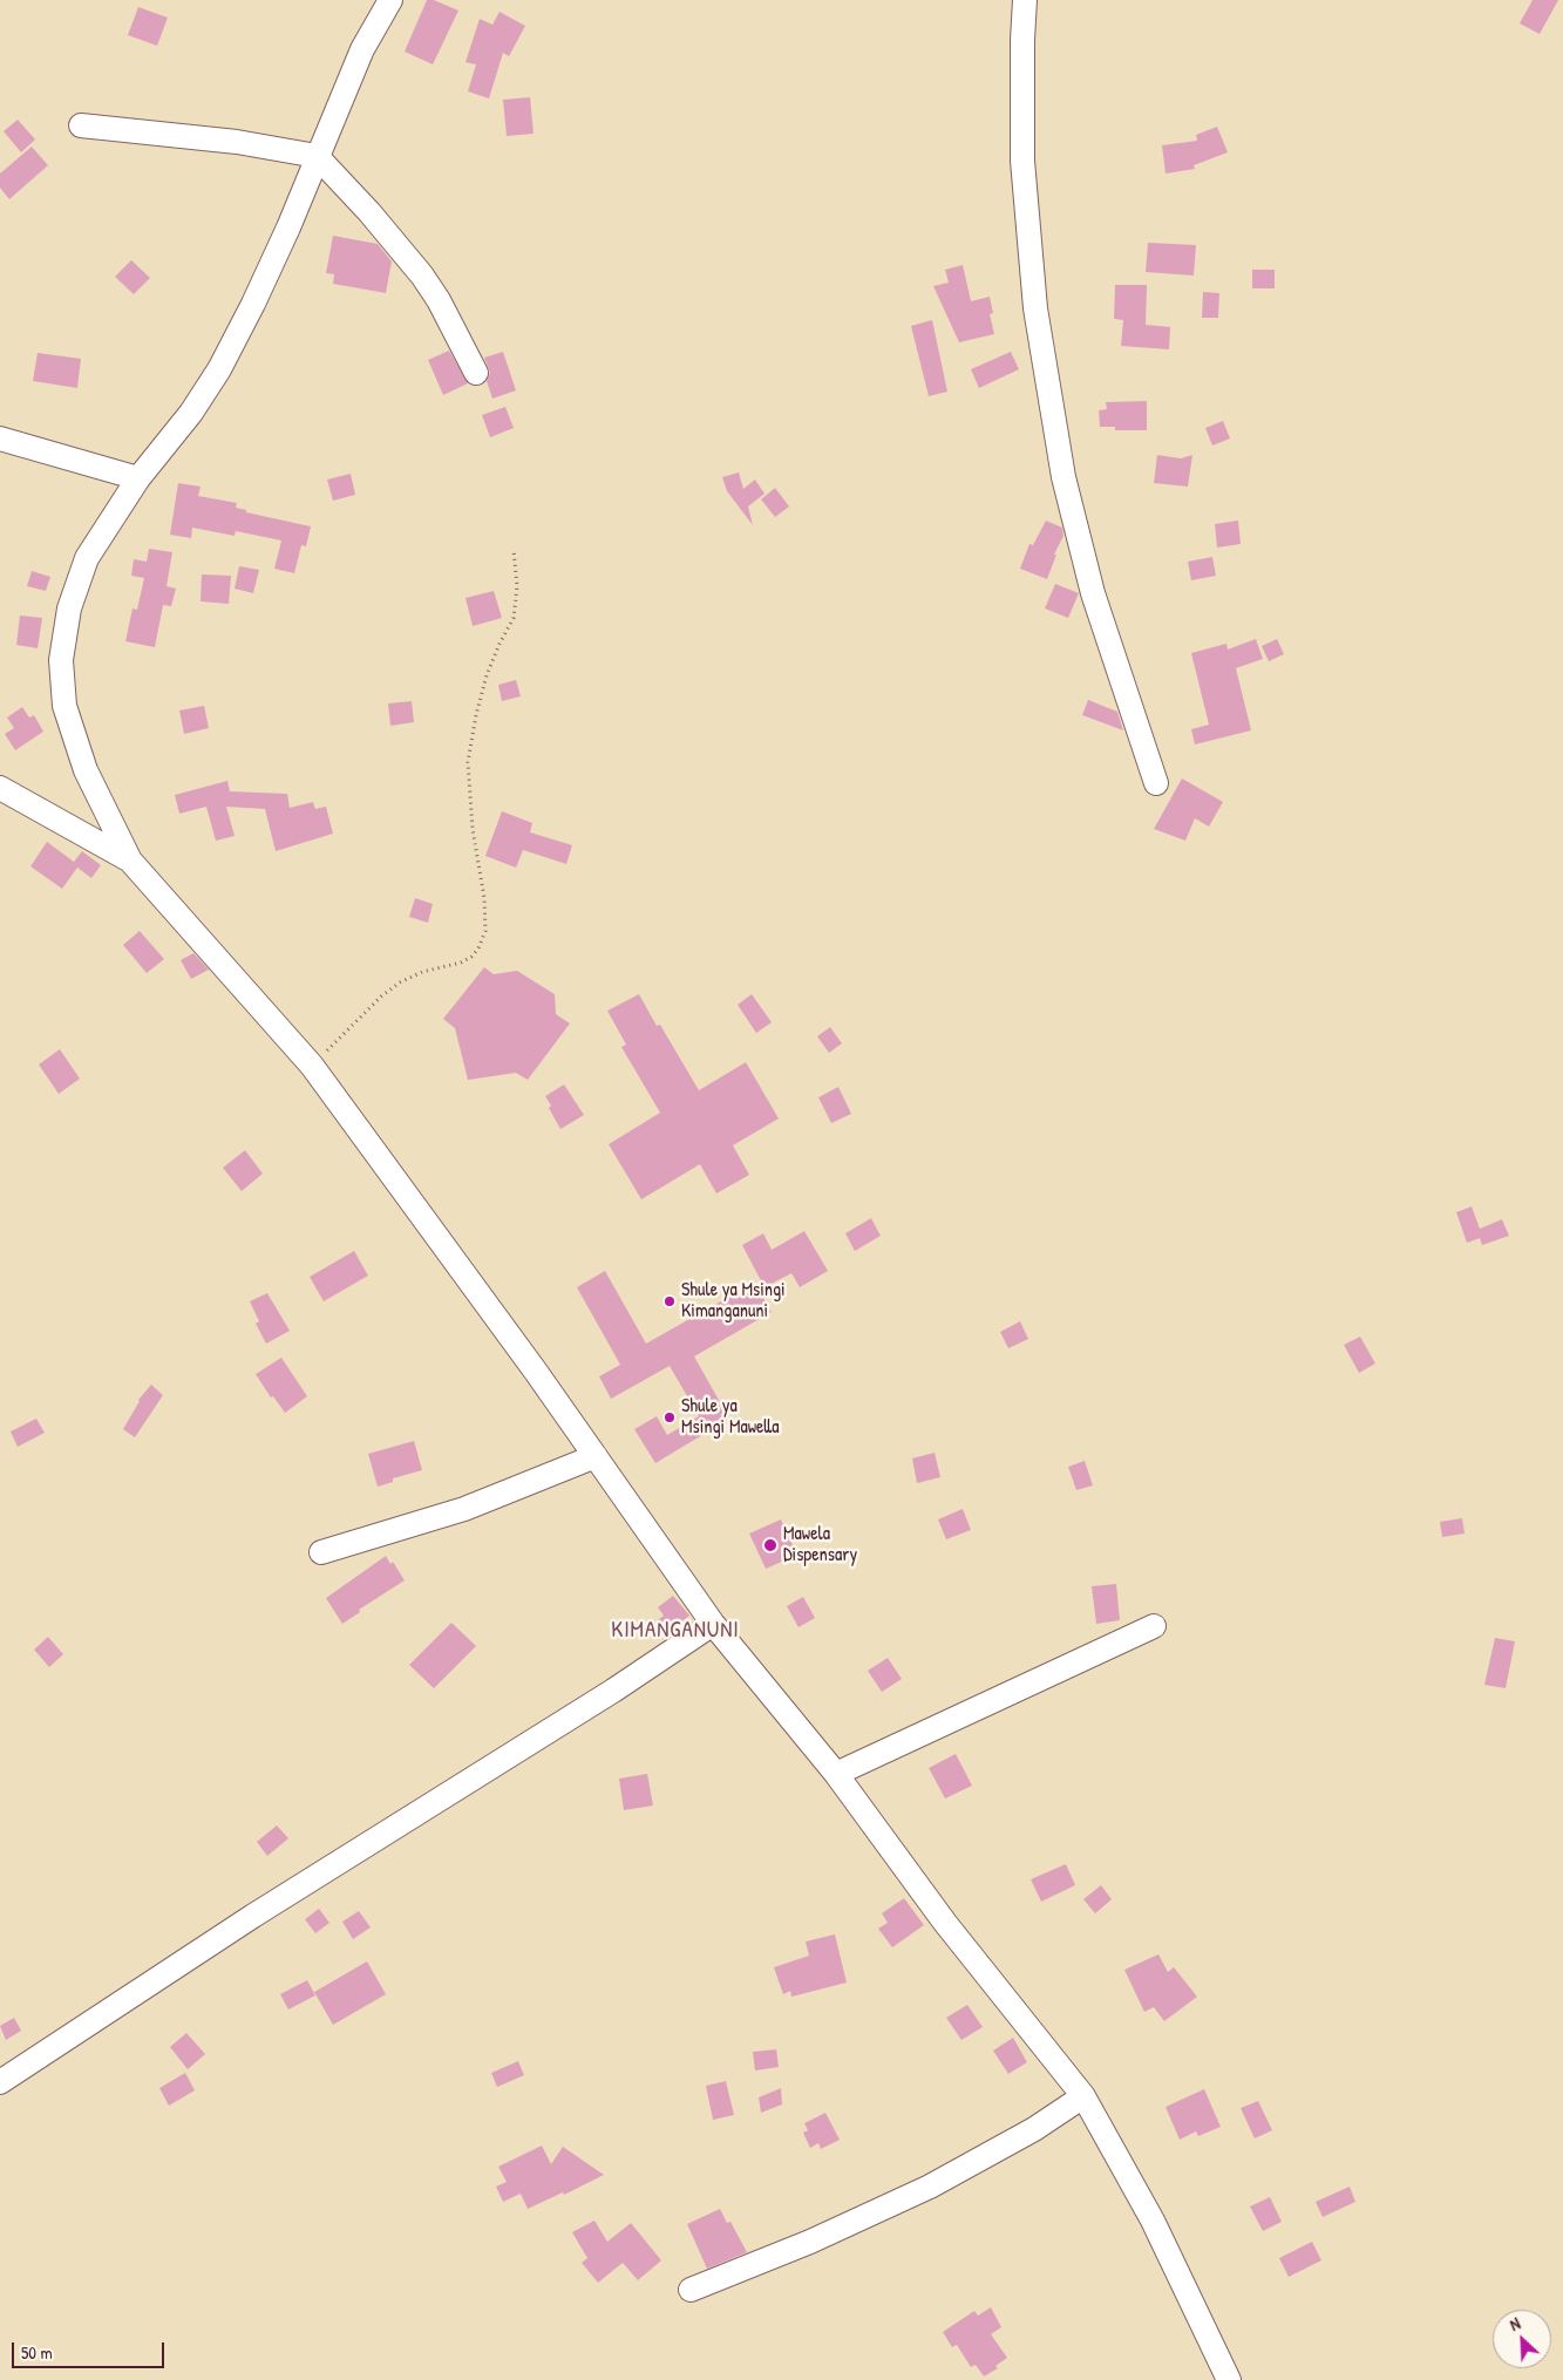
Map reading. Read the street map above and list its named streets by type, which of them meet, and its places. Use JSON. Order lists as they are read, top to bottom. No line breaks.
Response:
{"districts":["KIMANGANUNI"],"places":["Shule ya Msingi Kimanganuni","Shule ya Msingi Mawella","Mawela Dispensary"],"scale_bar":"50 m","north":"top left"}
